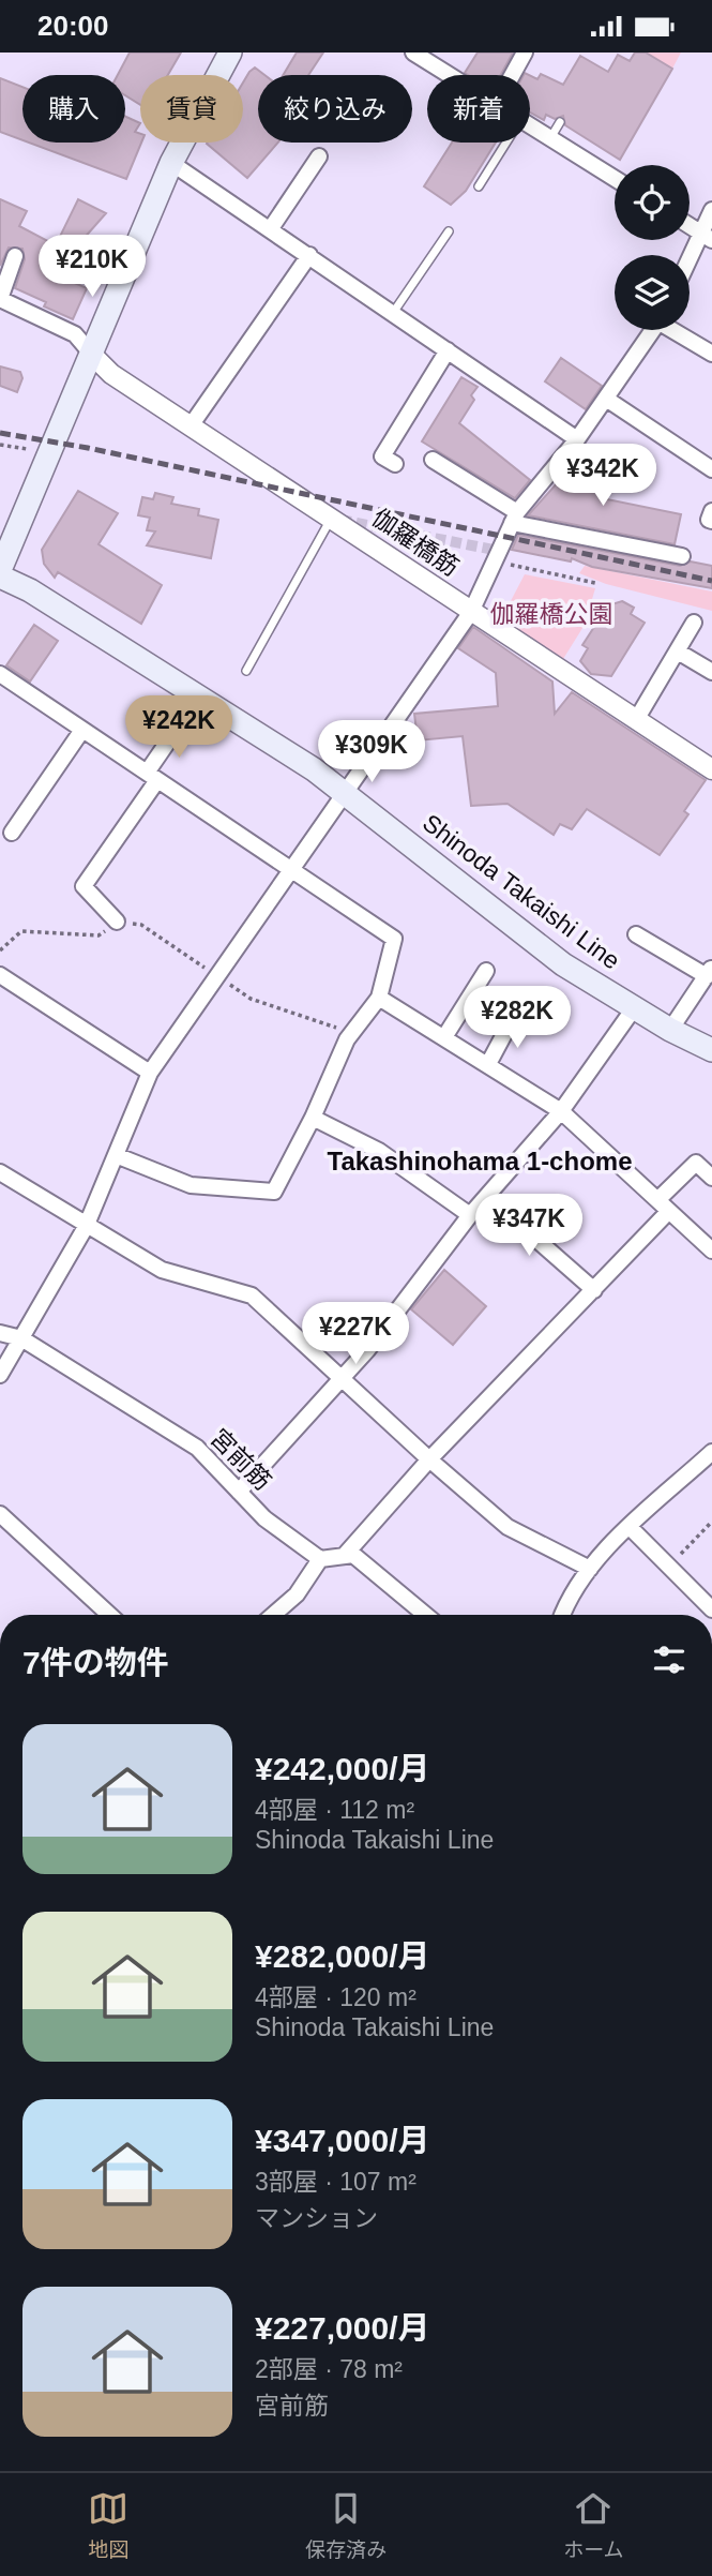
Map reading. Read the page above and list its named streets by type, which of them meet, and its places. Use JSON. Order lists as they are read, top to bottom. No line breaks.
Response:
{"streets":{"main road":["Shinoda Takaishi Line"],"street":["伽羅橋筋","宮前筋"]},"districts":["Takashinohama 1-chome"],"parks":["伽羅橋公園"],"page":{"status":"20:00","chip":["購入","賃貸","絞り込み","新着"],"price":["¥210K","¥342K","¥242K","¥309K","¥282K","¥347K","¥227K"],"heading":"7件の物件","list":[{"name":"¥242,000/月","note":"4部屋 · 112 m² · Shinoda Takaishi Line"},{"name":"¥282,000/月","note":"4部屋 · 120 m² · Shinoda Takaishi Line"},{"name":"¥347,000/月","note":"3部屋 · 107 m² · マンション"},{"name":"¥227,000/月","note":"2部屋 · 78 m² · 宮前筋"}],"tabs":["地図","保存済み","ホーム"]}}
